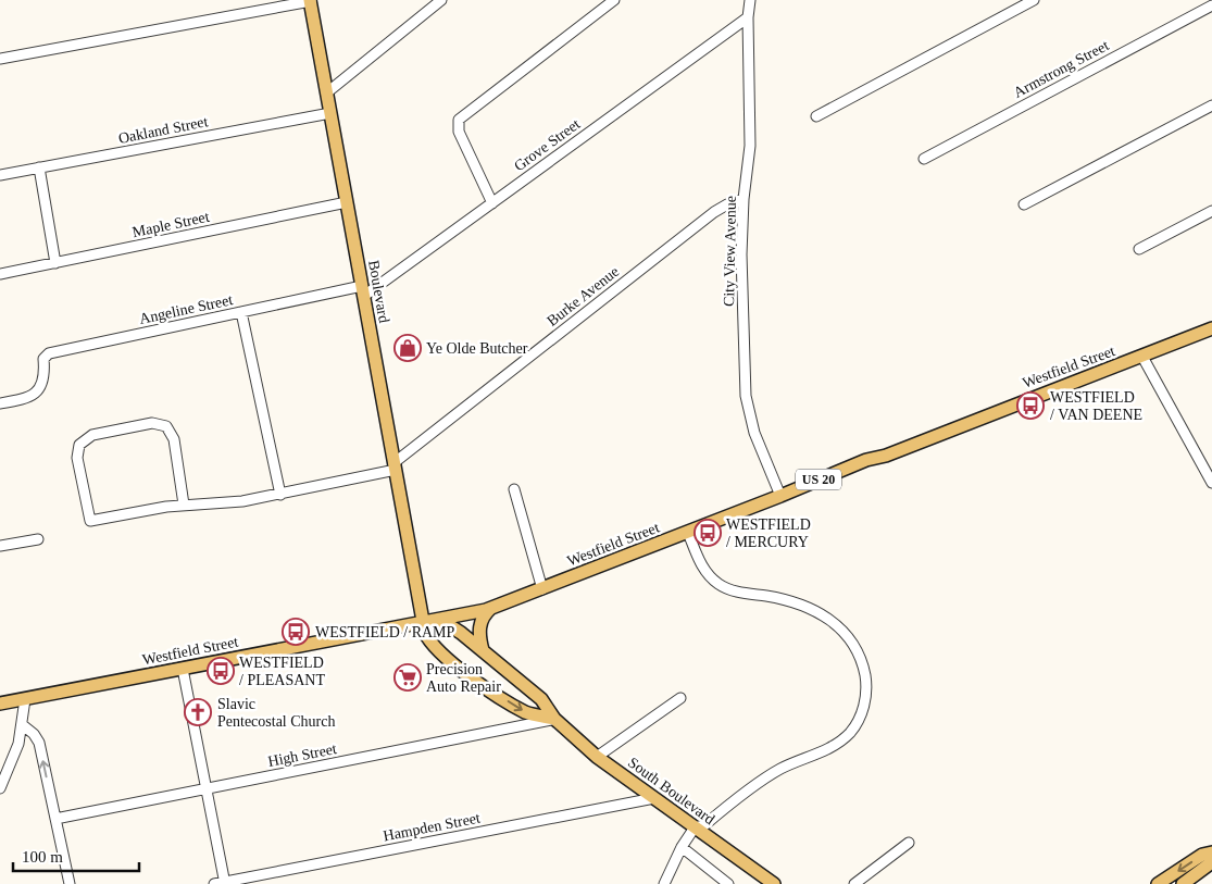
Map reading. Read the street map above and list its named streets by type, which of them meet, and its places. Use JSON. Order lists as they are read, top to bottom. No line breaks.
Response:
{"streets":{"main road":["Boulevard","Westfield Street","US 20","South Boulevard"],"street":["Armstrong Street","Oakland Street","Grove Street","Maple Street","City View Avenue","Burke Avenue","Angeline Street","High Street","Hampden Street"]},"crossings":[["Oakland Street","Boulevard"],["Grove Street","City View Avenue"],["Grove Street","Boulevard"],["Grove Street","Angeline Street"],["Maple Street","Boulevard"],["City View Avenue","Burke Avenue"],["City View Avenue","Westfield Street"],["Boulevard","Burke Avenue"],["Boulevard","Angeline Street"],["Boulevard","Westfield Street"],["Boulevard","South Boulevard"],["Westfield Street","South Boulevard"],["High Street","South Boulevard"],["South Boulevard","Hampden Street"]],"places":{"shop":["Ye Olde Butcher"],"bus stop":["WESTFIELD / VAN DEENE","WESTFIELD / MERCURY","WESTFIELD / RAMP","WESTFIELD / PLEASANT"],"supermarket":["Precision Auto Repair"],"church":["Slavic Pentecostal Church"]},"scale_bar":"100 m"}
